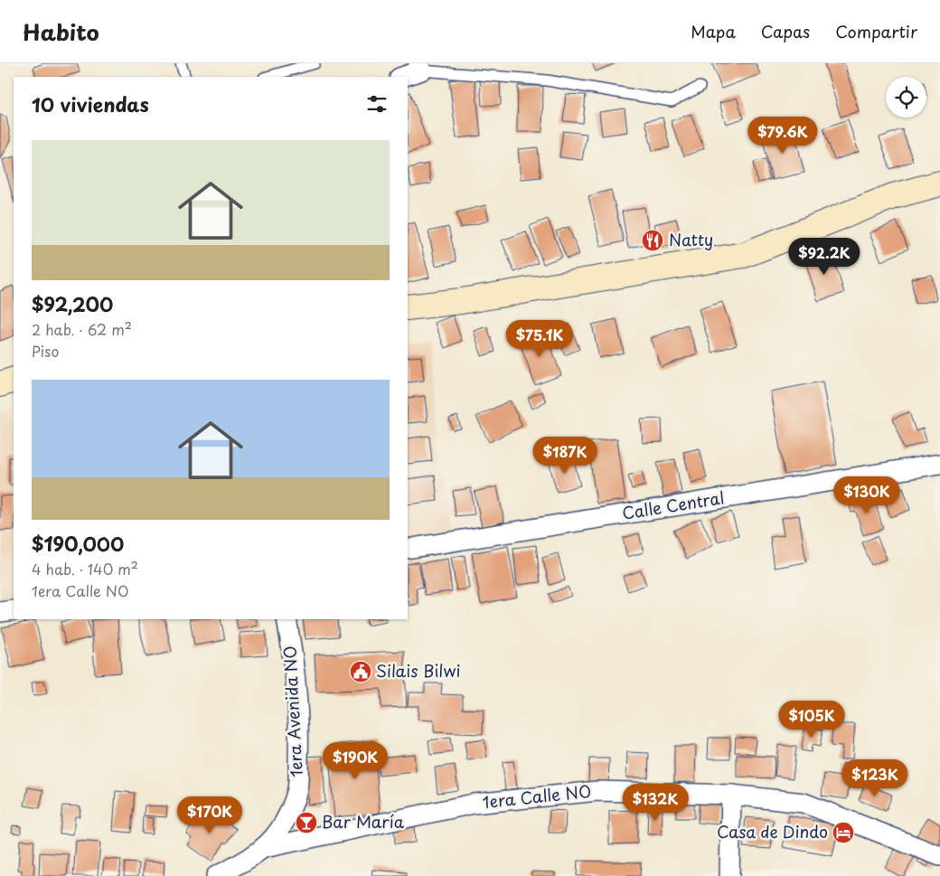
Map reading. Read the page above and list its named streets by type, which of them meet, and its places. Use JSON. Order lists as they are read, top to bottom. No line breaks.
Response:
{"streets":{"street":["Calle Central","1era Avenida NO","1era Calle NO"]},"crossings":[["1era Avenida NO","1era Calle NO"]],"places":{"restaurant":["Natty"],"public building":["Silais Bilwi"],"bar":["Bar María"],"hotel":["Casa de Dindo"]},"page":{"header":"Habito","nav":["Mapa","Capas","Compartir"],"heading":"10 viviendas","price":["$79.6K","$92.2K","$75.1K","$187K","$130K","$105K","$190K","$123K","$132K","$170K"],"list":[{"name":"$92,200","note":"2 hab. · 62 m² · Piso"},{"name":"$190,000","note":"4 hab. · 140 m² · 1era Calle NO"}]}}
